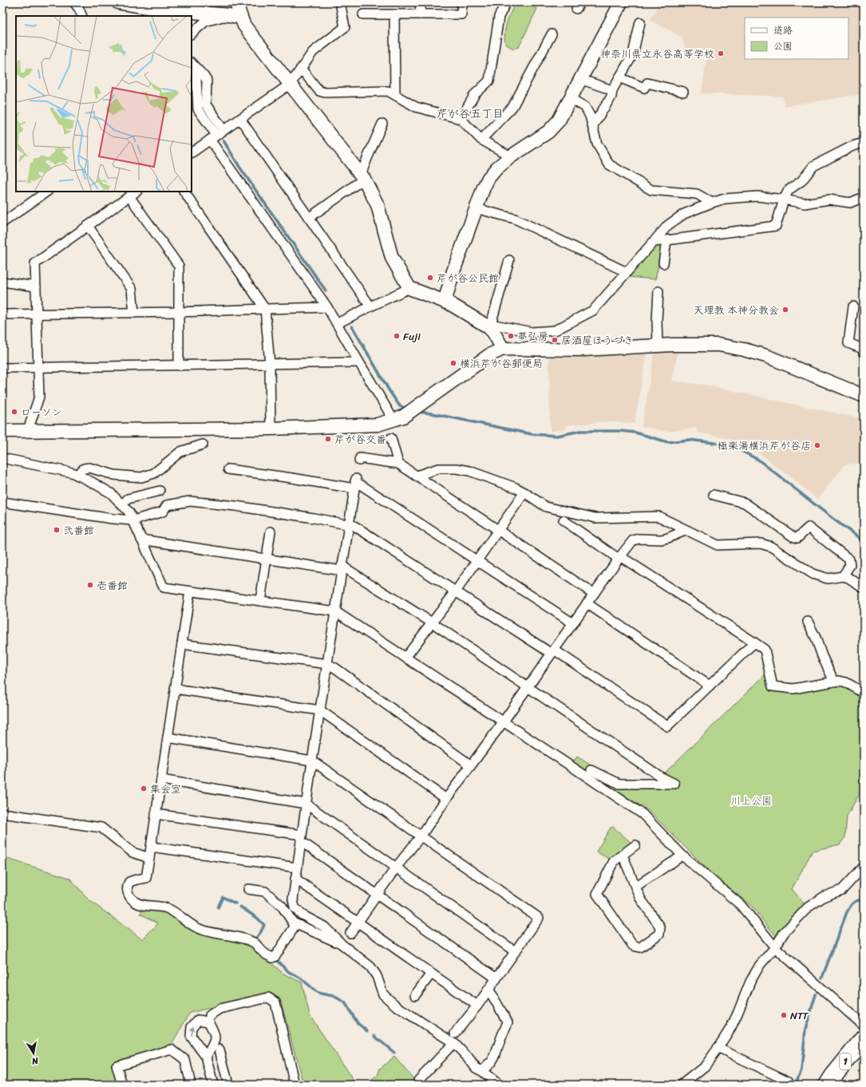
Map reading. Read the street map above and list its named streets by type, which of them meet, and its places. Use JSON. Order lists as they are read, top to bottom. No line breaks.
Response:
{"streets":{"highway":["1"]},"districts":["芹が谷五丁目"],"parks":["川上公園"],"places":["神奈川県立永谷高等学校","芹が谷公民館","天理教 本神分教会","Fuji","夢弘房","居酒屋ほうづき","横浜芹が谷郵便局","ローソン","芹が谷交番","極楽湯横浜芹が谷店","弐番館","壱番館","集会室","NTT"],"legend":["道路","公園"],"north":"bottom"}
